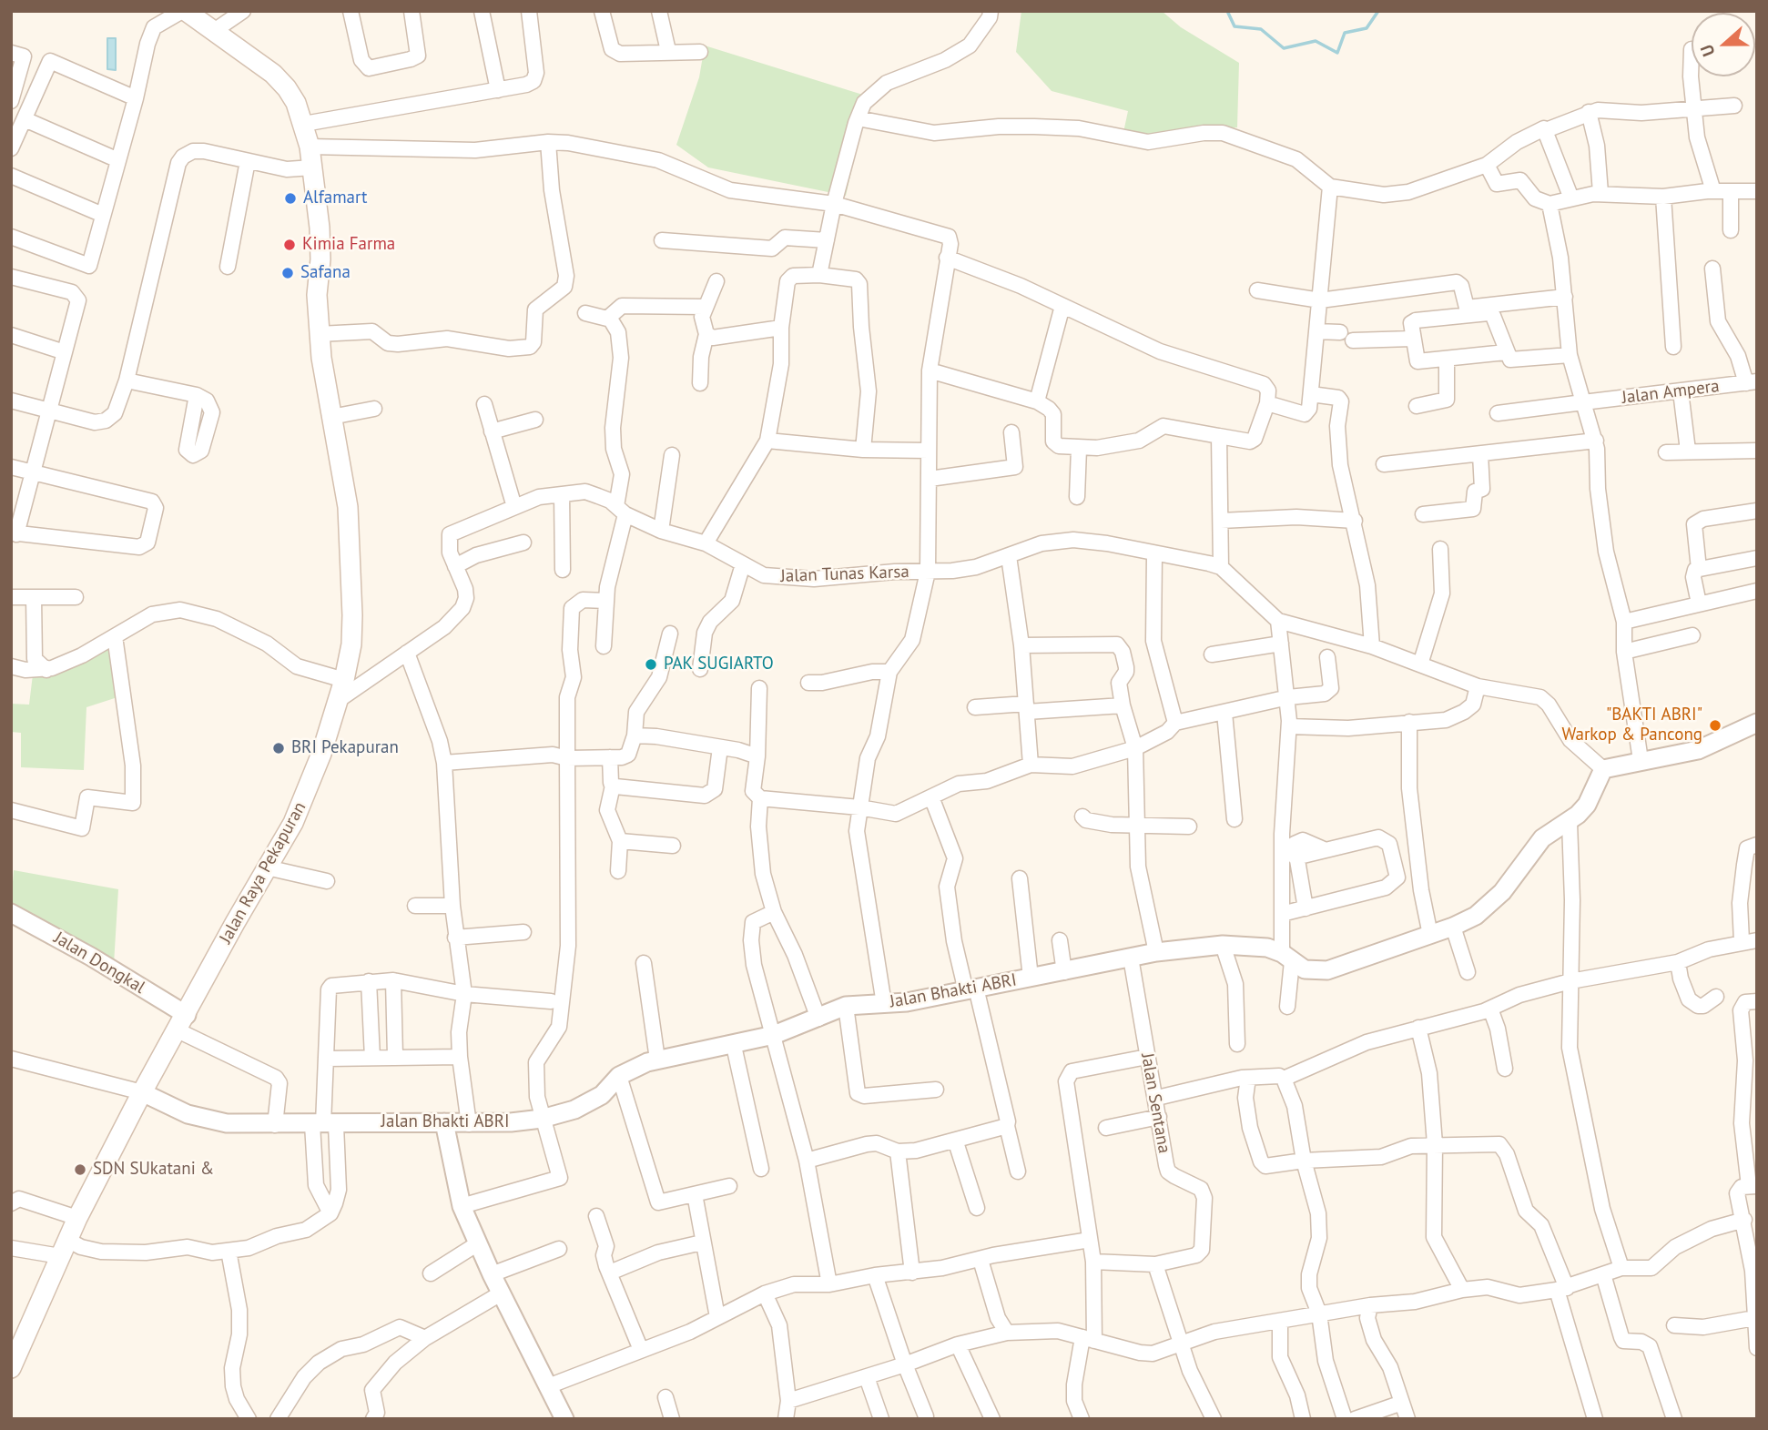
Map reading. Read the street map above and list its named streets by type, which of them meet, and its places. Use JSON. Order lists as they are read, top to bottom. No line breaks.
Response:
{"streets":{"main road":["Jalan Raya Pekapuran"],"street":["Jalan Ampera","Jalan Tunas Karsa","Jalan Dongkal","Jalan Bhakti ABRI","Jalan Sentana"]},"crossings":[["Jalan Tunas Karsa","Jalan Raya Pekapuran"],["Jalan Raya Pekapuran","Jalan Dongkal"],["Jalan Raya Pekapuran","Jalan Bhakti ABRI"],["Jalan Bhakti ABRI","Jalan Sentana"]],"places":["Alfamart","Kimia Farma","Safana","PAK SUGIARTO","\"BAKTI ABRI\" Warkop & Pancong","BRI Pekapuran","SDN SUkatani &"],"north":"left"}
